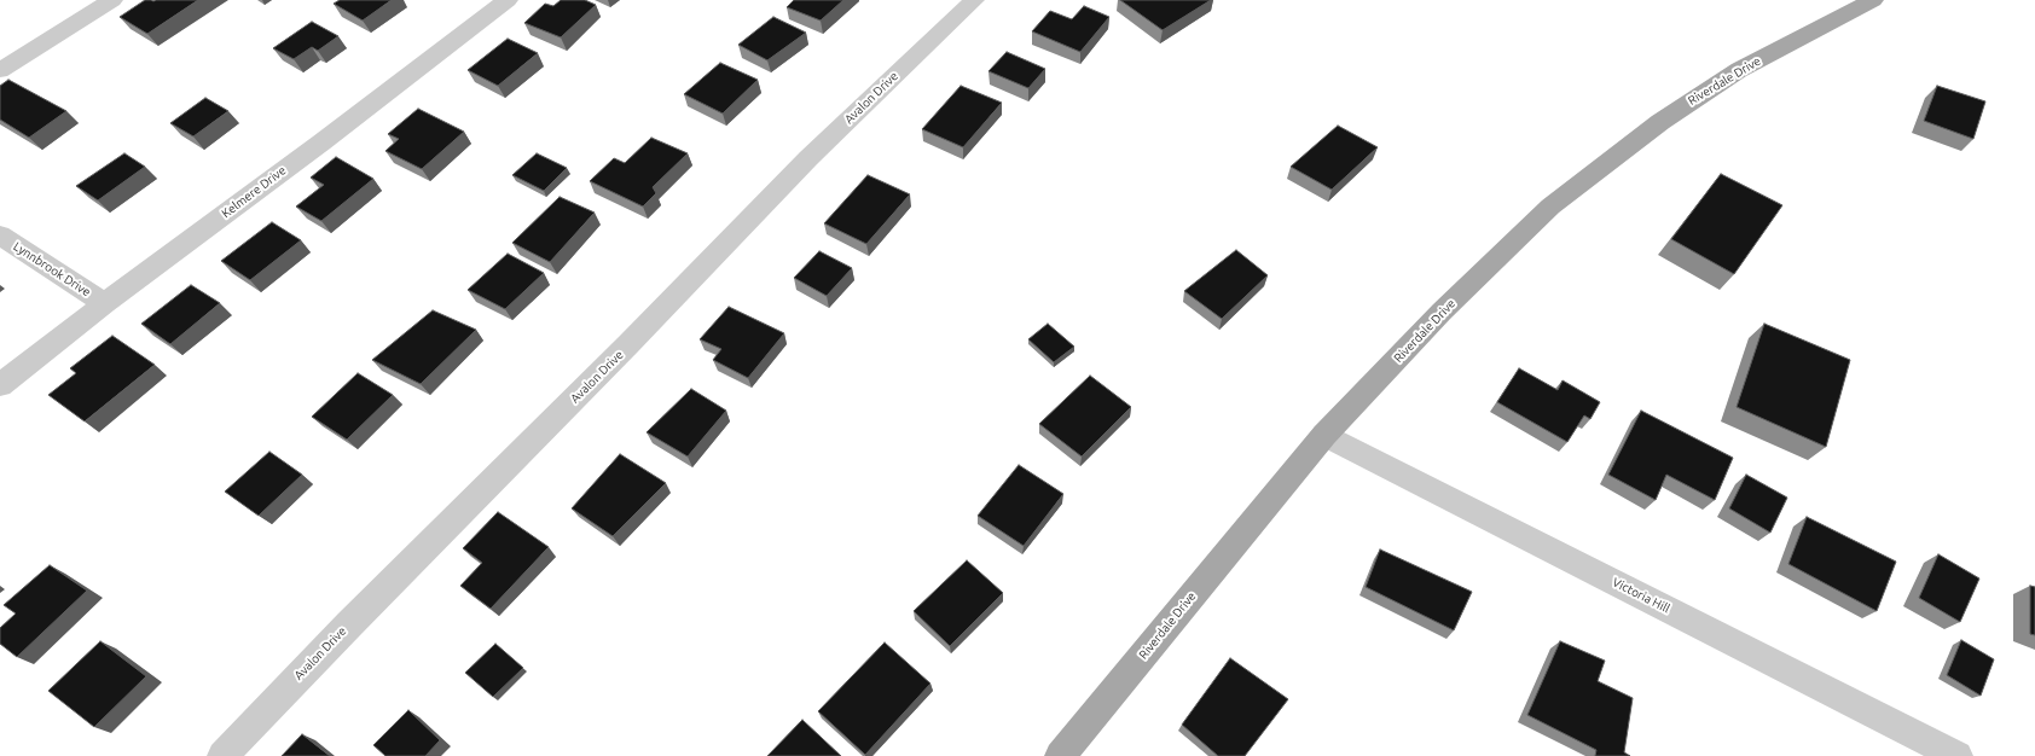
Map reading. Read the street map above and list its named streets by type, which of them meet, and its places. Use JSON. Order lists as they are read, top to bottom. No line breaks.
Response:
{"streets":{"main road":["Riverdale Drive"],"street":["Avalon Drive","Kelmere Drive","Lynnbrook Drive","Victoria Hill"]},"crossings":[["Riverdale Drive","Victoria Hill"],["Kelmere Drive","Lynnbrook Drive"]]}
